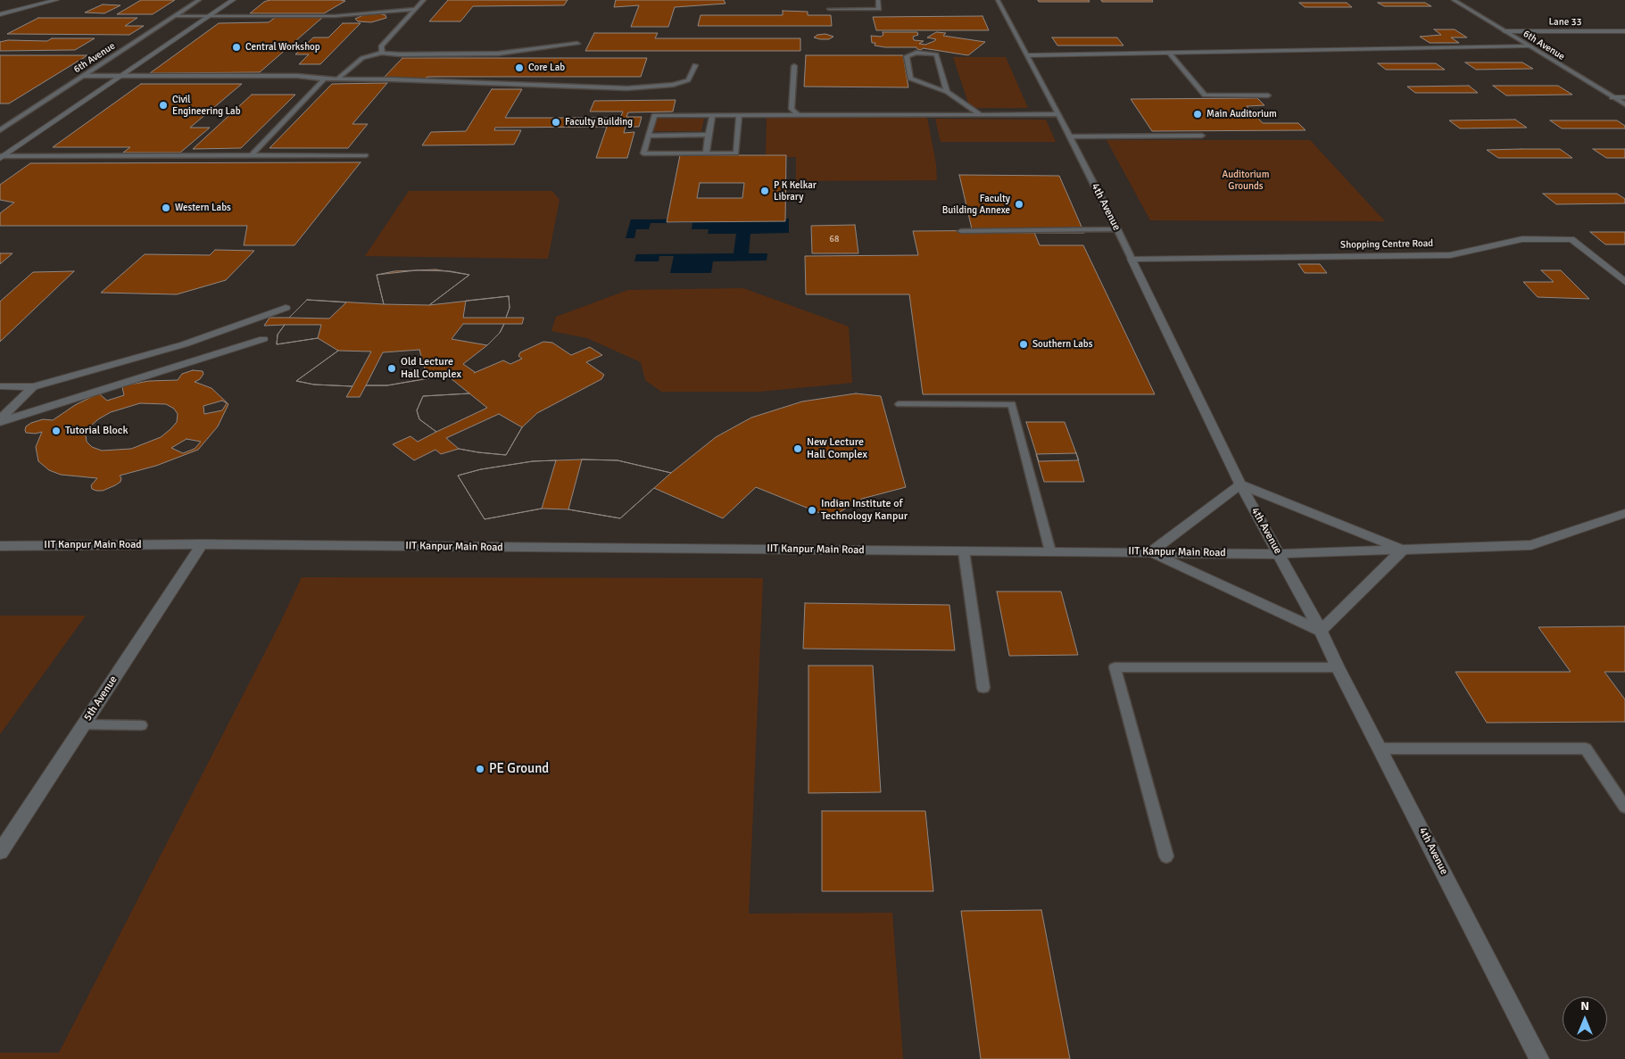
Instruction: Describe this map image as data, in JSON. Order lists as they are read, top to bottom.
{
  "streets": {
    "street": [
      "Lane 33",
      "4th Avenue",
      "Shopping Centre Road",
      "IIT Kanpur Main Road",
      "5th Avenue"
    ],
    "lane": ["6th Avenue"]
  },
  "crossings": [
    ["Lane 33", "6th Avenue"],
    ["4th Avenue", "Shopping Centre Road"],
    ["4th Avenue", "IIT Kanpur Main Road"],
    ["IIT Kanpur Main Road", "5th Avenue"]
  ],
  "parks": ["Auditorium Grounds"],
  "places": [
    "Central Workshop",
    "Core Lab",
    "Civil Engineering Lab",
    "Main Auditorium",
    "Faculty Building",
    "P K Kelkar Library",
    "Faculty Building Annexe",
    "Western Labs",
    "Southern Labs",
    "Old Lecture Hall Complex",
    "Tutorial Block",
    "New Lecture Hall Complex",
    "Indian Institute of Technology Kanpur",
    "PE Ground"
  ],
  "house_numbers": ["68"],
  "north": "top"
}
